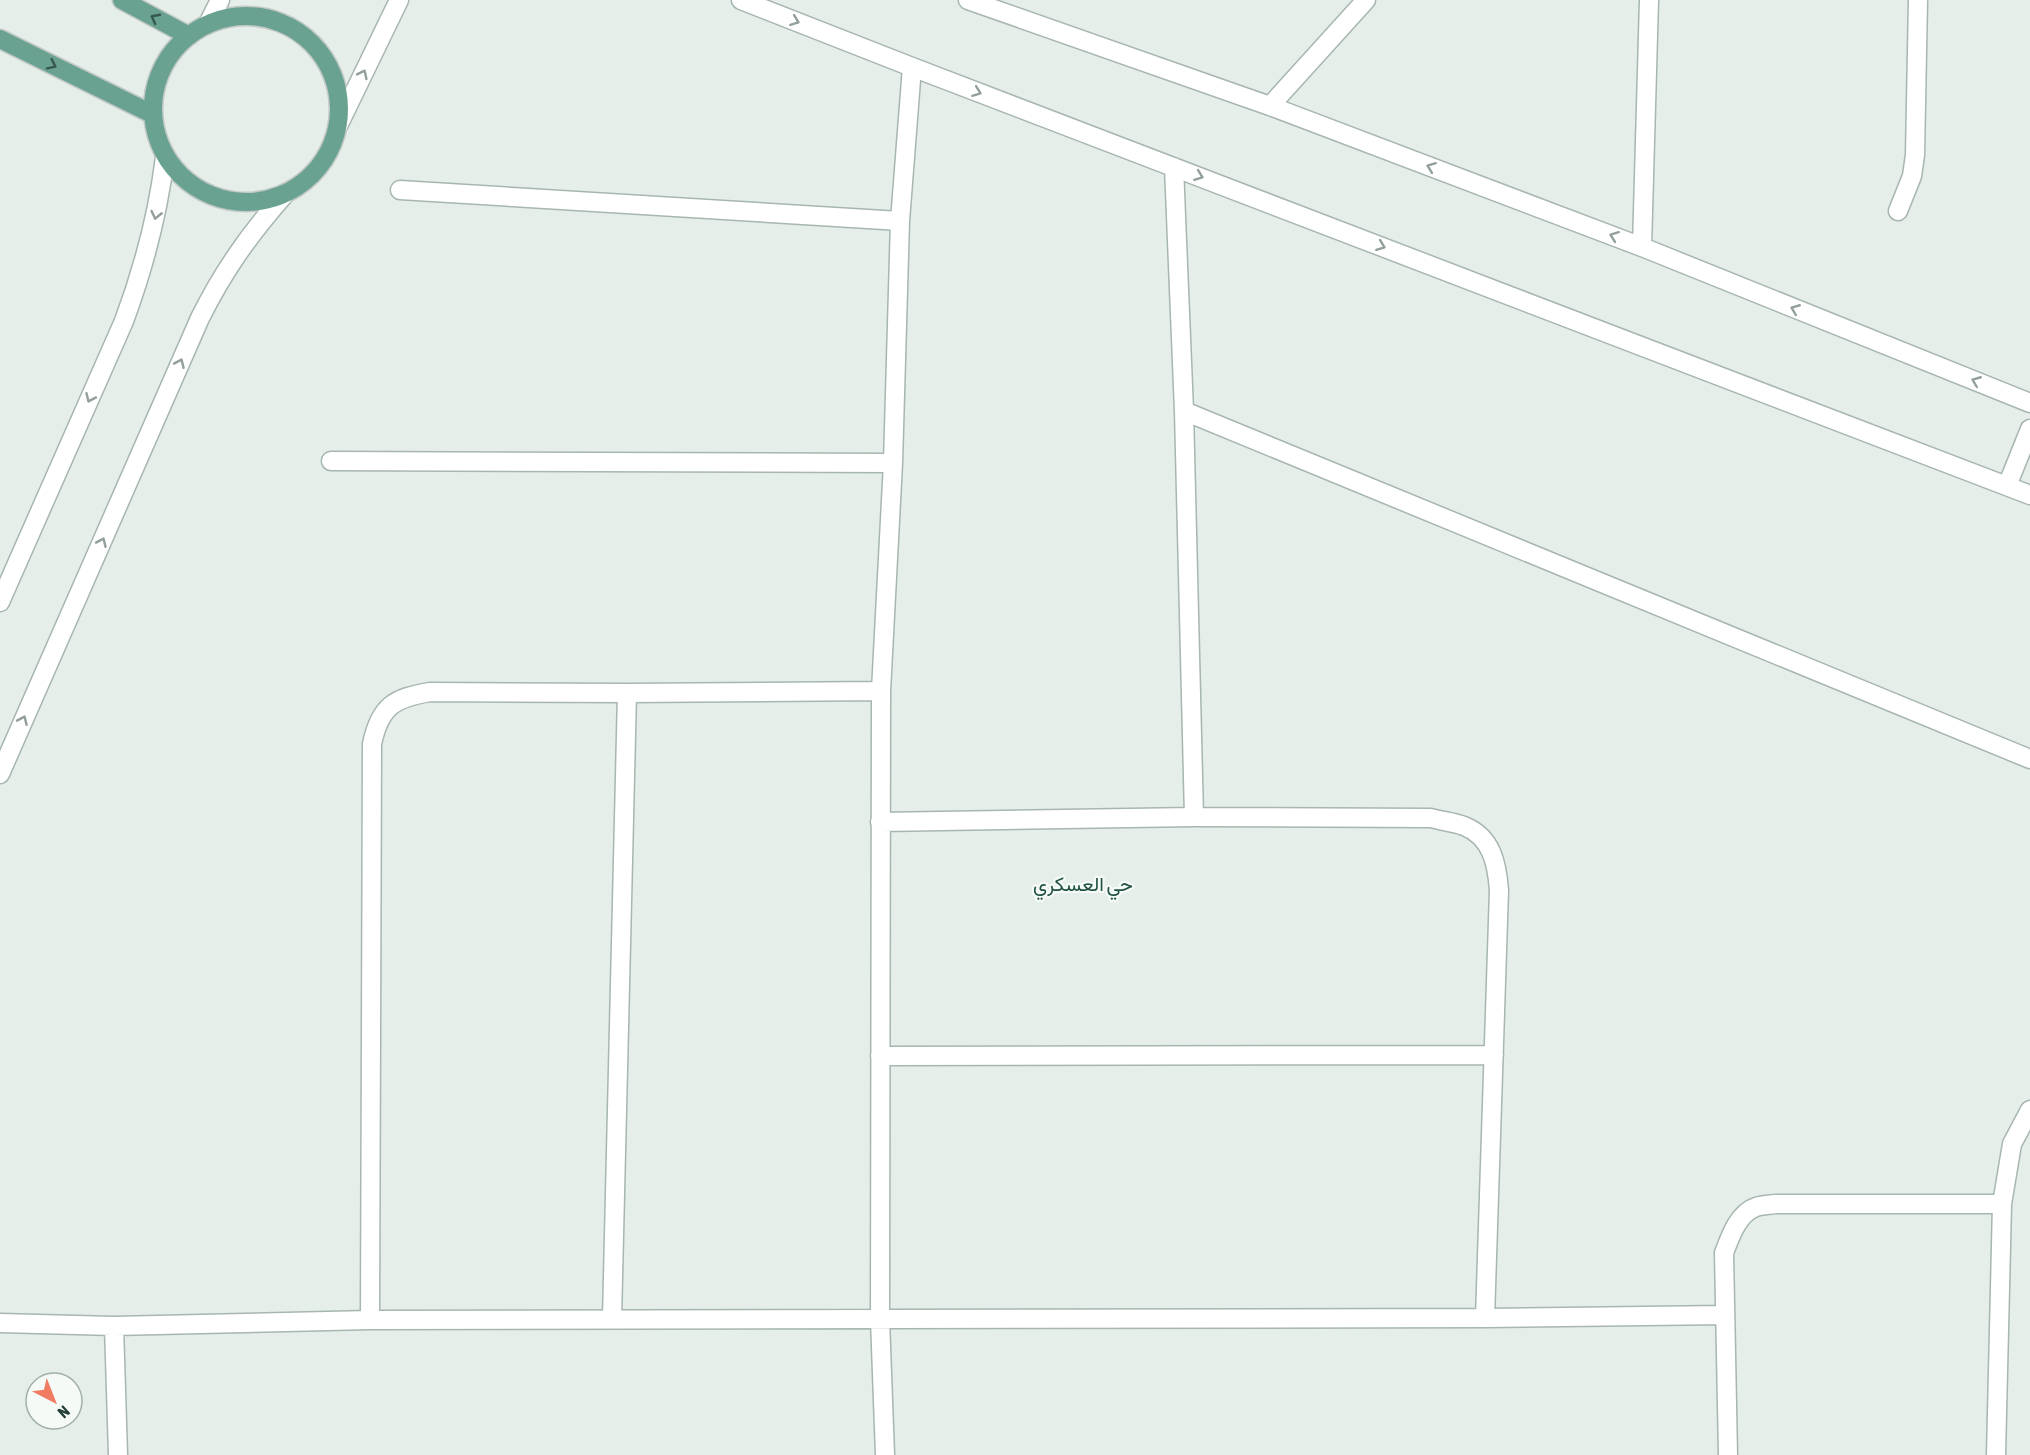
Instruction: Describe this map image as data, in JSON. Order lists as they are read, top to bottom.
{
  "districts": ["حي العسكري"],
  "north": "bottom right"
}
